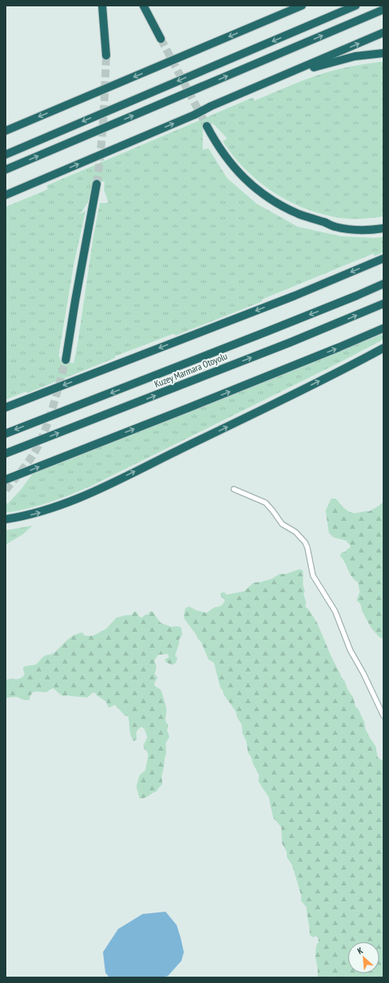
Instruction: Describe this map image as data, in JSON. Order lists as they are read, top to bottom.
{
  "streets": {
    "highway": ["Kuzey Marmara Otoyolu"]
  },
  "north": "top left"
}
